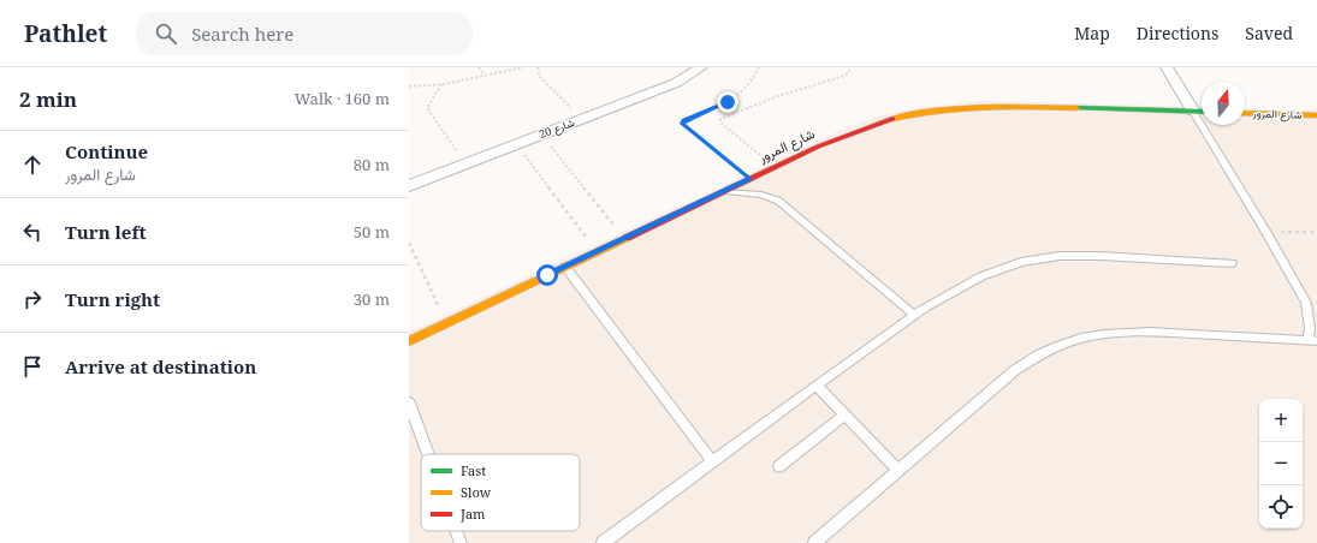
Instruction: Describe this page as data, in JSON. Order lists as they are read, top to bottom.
{
  "streets": {
    "street": ["شارع المرور", "شارع 20"]
  },
  "legend": ["Fast", "Slow", "Jam"],
  "north": "top",
  "page": {
    "header": "Pathlet",
    "search": "Search here",
    "nav": ["Map", "Directions", "Saved"],
    "heading": ["2 min", "Walk · 160 m"],
    "list": [
      ["Continue", "شارع المرور", "80 m"],
      ["Turn left", "50 m"],
      ["Turn right", "30 m"],
      "Arrive at destination"
    ],
    "map_buttons": ["+", "−"]
  }
}
